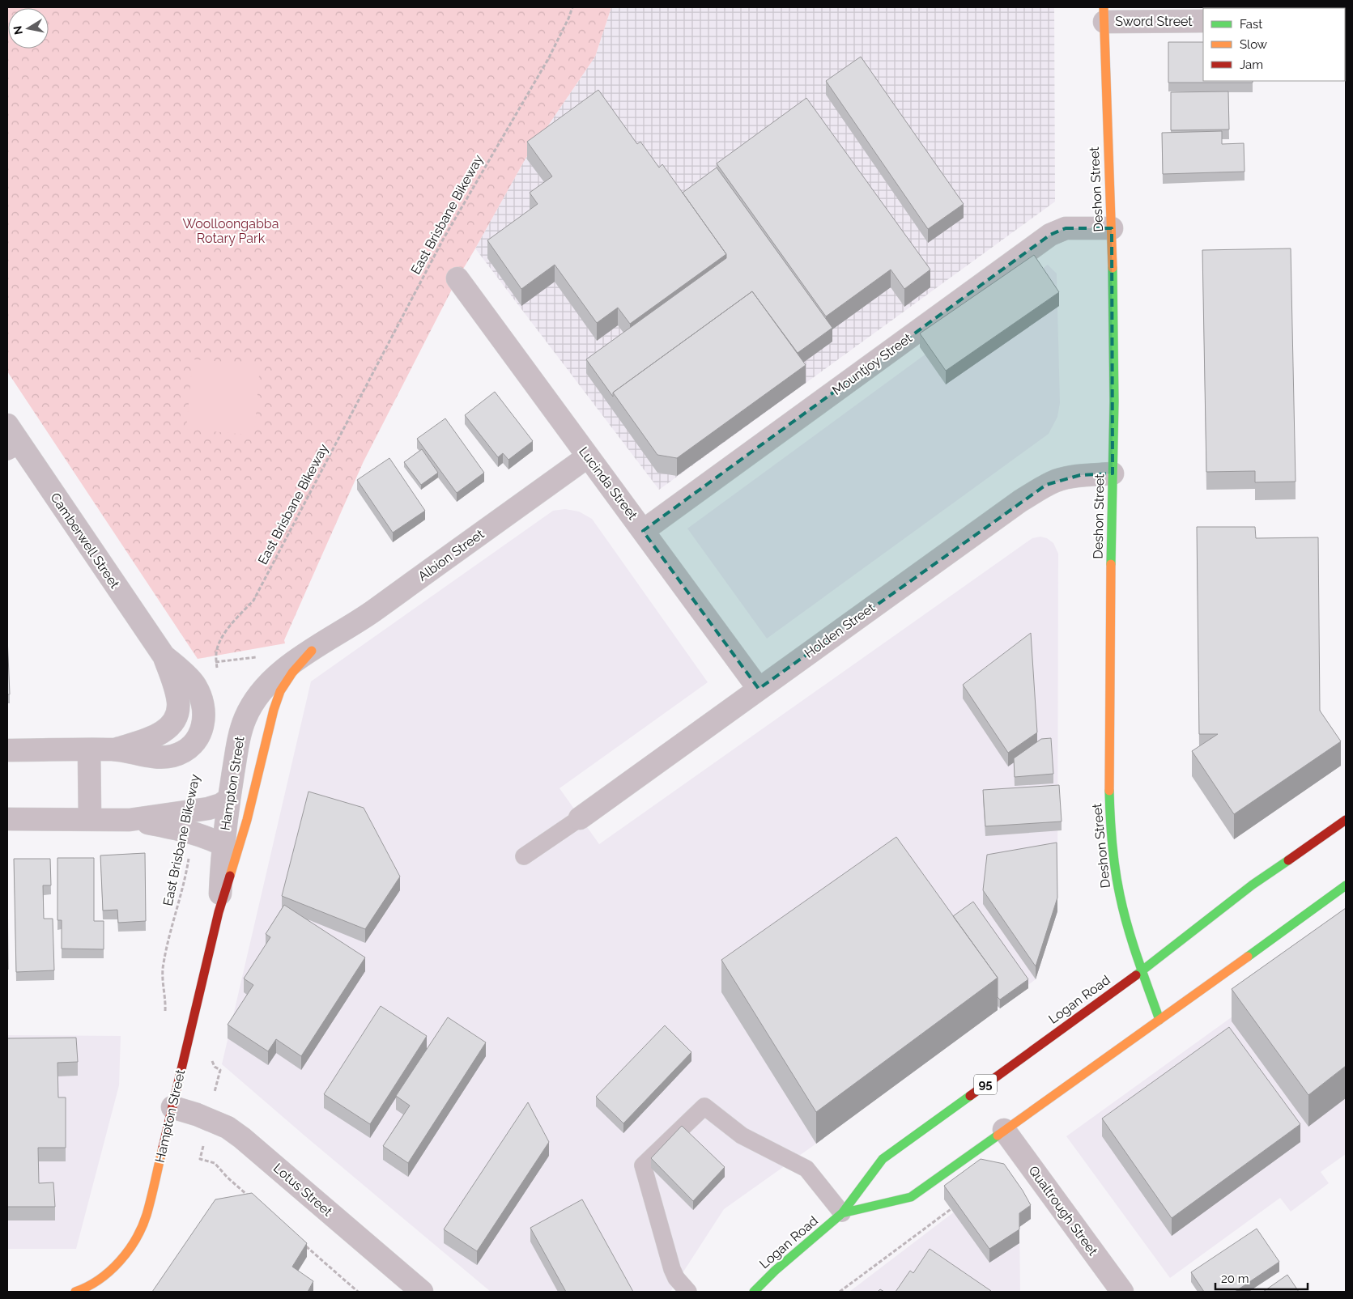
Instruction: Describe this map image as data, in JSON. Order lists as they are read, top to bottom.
{
  "streets": {
    "street": [
      "Sword Street",
      "Deshon Street",
      "Mountjoy Street",
      "Lucinda Street",
      "Camberwell Street",
      "Albion Street",
      "Holden Street",
      "Hampton Street",
      "Logan Road",
      "95",
      "Lotus Street",
      "Qualtrough Street"
    ],
    "path": ["East Brisbane Bikeway"]
  },
  "crossings": [
    ["Sword Street", "Deshon Street"],
    ["Deshon Street", "Mountjoy Street"],
    ["Deshon Street", "Holden Street"],
    ["Deshon Street", "Logan Road"],
    ["Mountjoy Street", "Lucinda Street"],
    ["Lucinda Street", "Albion Street"],
    ["Lucinda Street", "Holden Street"],
    ["Albion Street", "Hampton Street"],
    ["Hampton Street", "Lotus Street"],
    ["Logan Road", "Qualtrough Street"]
  ],
  "parks": ["Woolloongabba Rotary Park"],
  "legend": ["Fast", "Slow", "Jam"],
  "scale_bar": "20 m",
  "north": "left"
}
